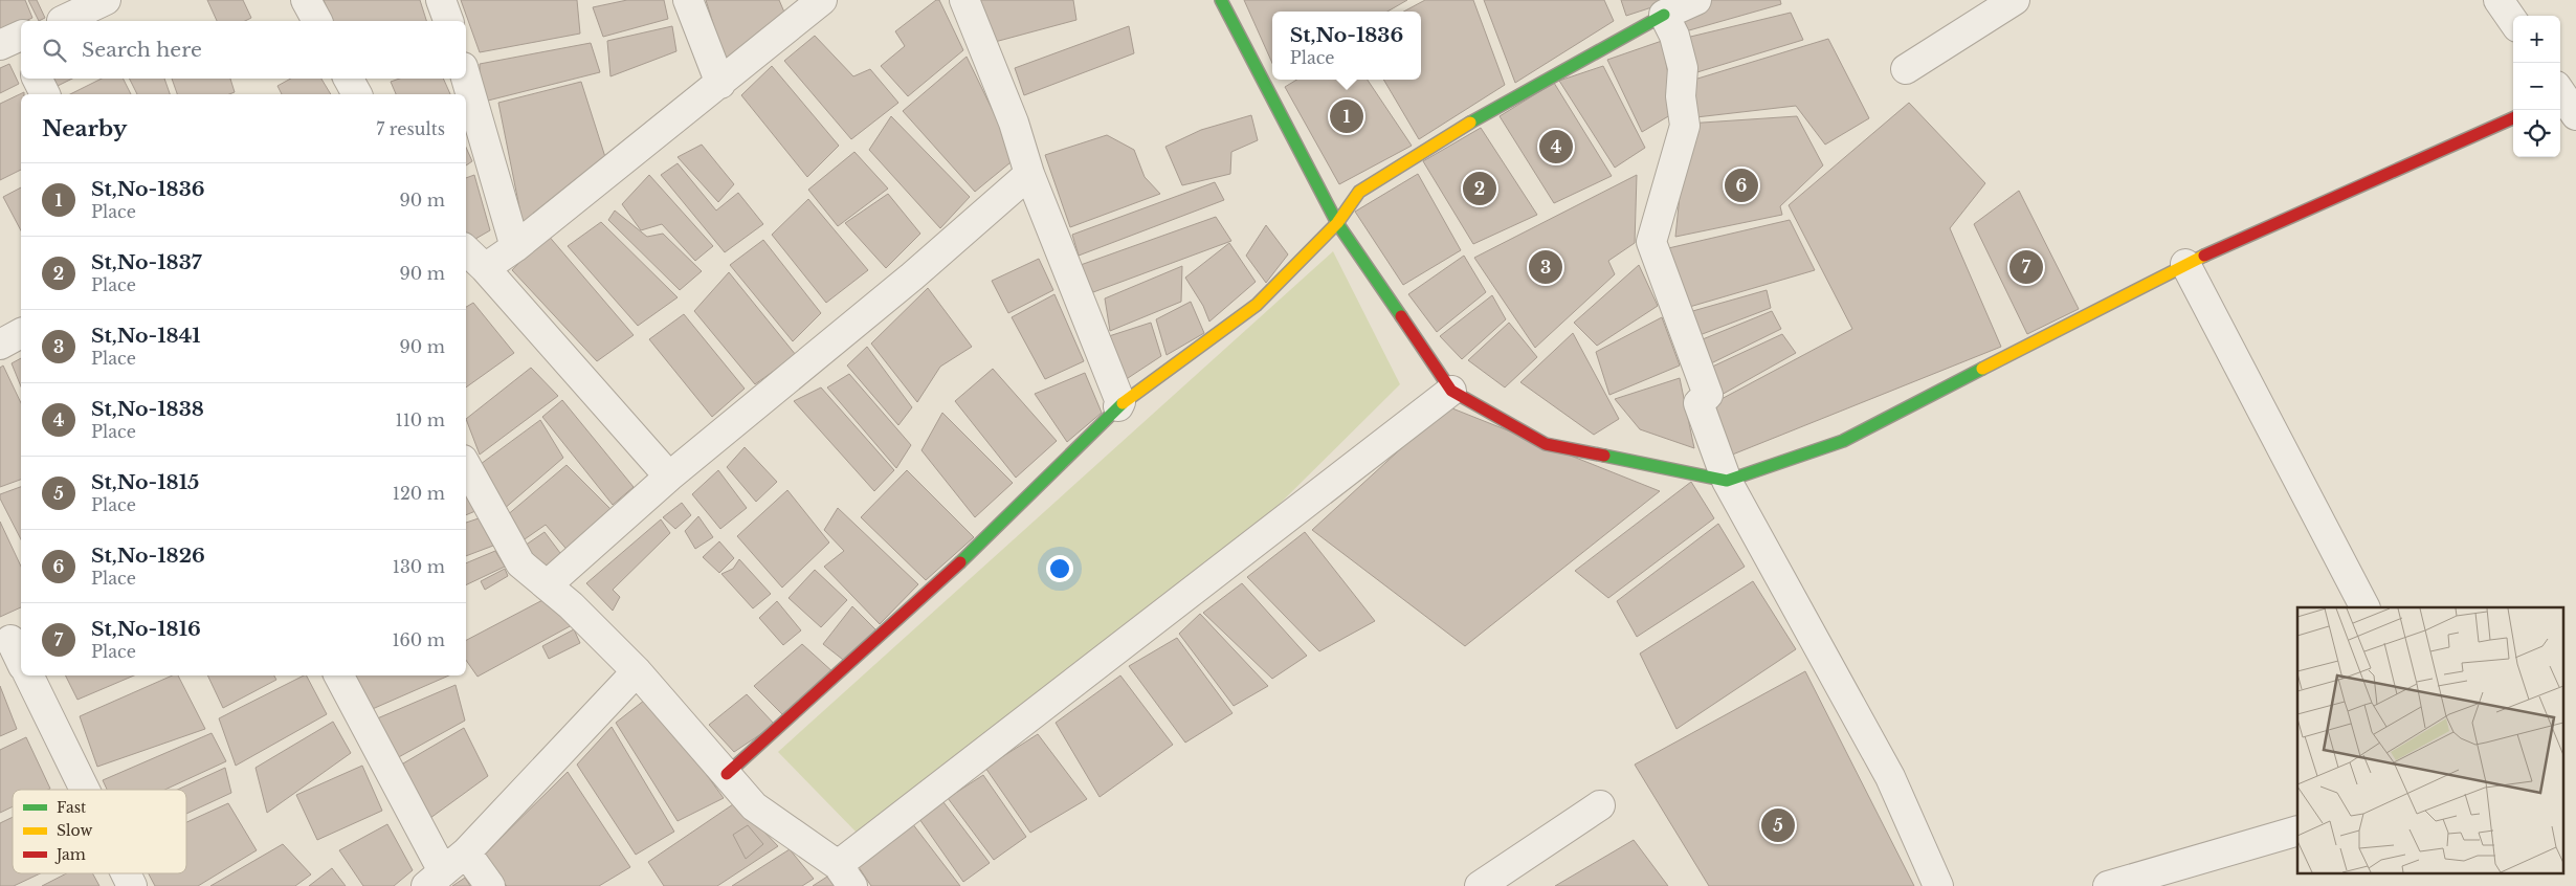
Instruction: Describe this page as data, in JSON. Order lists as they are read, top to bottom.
{
  "legend": ["Fast", "Slow", "Jam"],
  "page": {
    "popup": ["St,No-1836", "Place"],
    "map_buttons": ["+", "−"],
    "search": "Search here",
    "heading": ["Nearby", "7 results"],
    "pins": [
      "1",
      "4",
      "6",
      "2",
      "3",
      "7",
      "5"
    ],
    "list": [
      {
        "mark": "1",
        "name": "St,No-1836",
        "note": "Place",
        "value": "90 m"
      },
      {
        "mark": "2",
        "name": "St,No-1837",
        "note": "Place",
        "value": "90 m"
      },
      {
        "mark": "3",
        "name": "St,No-1841",
        "note": "Place",
        "value": "90 m"
      },
      {
        "mark": "4",
        "name": "St,No-1838",
        "note": "Place",
        "value": "110 m"
      },
      {
        "mark": "5",
        "name": "St,No-1815",
        "note": "Place",
        "value": "120 m"
      },
      {
        "mark": "6",
        "name": "St,No-1826",
        "note": "Place",
        "value": "130 m"
      },
      {
        "mark": "7",
        "name": "St,No-1816",
        "note": "Place",
        "value": "160 m"
      }
    ]
  }
}
